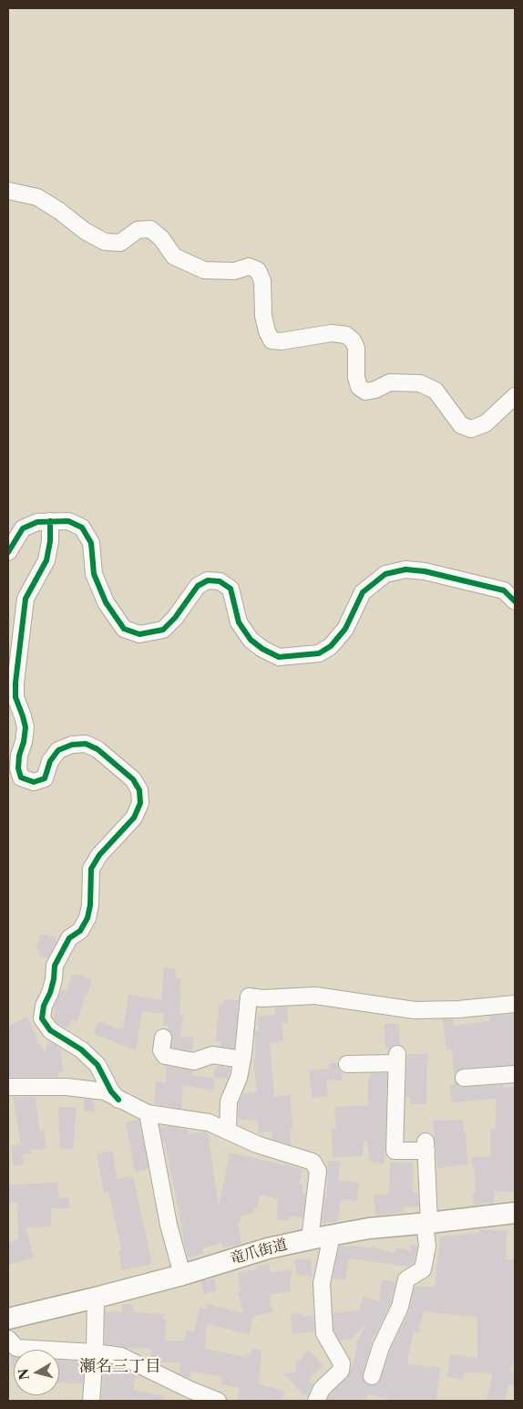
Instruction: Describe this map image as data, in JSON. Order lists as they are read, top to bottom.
{
  "streets": {
    "main road": ["竜爪街道"]
  },
  "districts": ["瀬名三丁目"],
  "north": "left"
}
